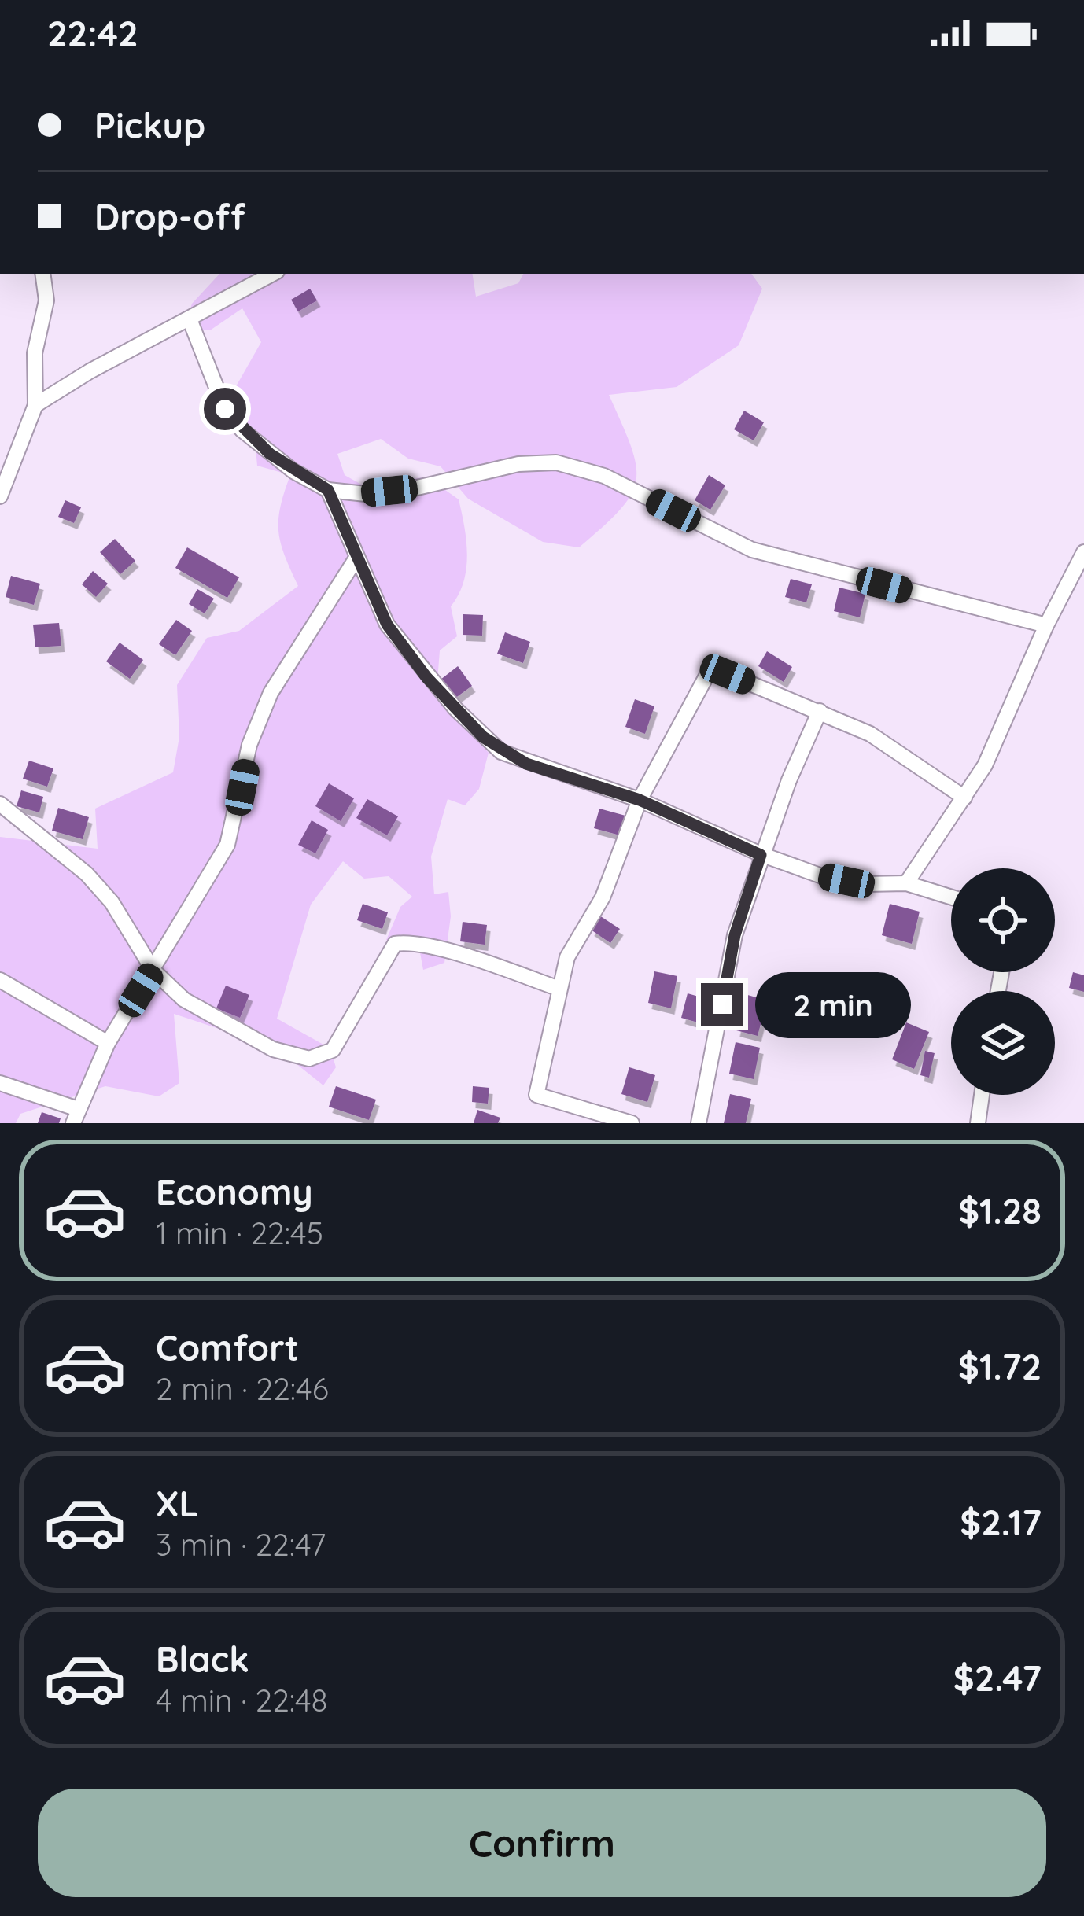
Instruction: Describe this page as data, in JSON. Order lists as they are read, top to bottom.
{
  "page": {
    "status": "22:42",
    "banner": ["Pickup", "Drop-off"],
    "bubble": "2 min",
    "list": [
      {
        "name": "Economy",
        "note": "1 min · 22:45",
        "value": "$1.28"
      },
      {
        "name": "Comfort",
        "note": "2 min · 22:46",
        "value": "$1.72"
      },
      {
        "name": "XL",
        "note": "3 min · 22:47",
        "value": "$2.17"
      },
      {
        "name": "Black",
        "note": "4 min · 22:48",
        "value": "$2.47"
      }
    ],
    "buttons": "Confirm"
  }
}
